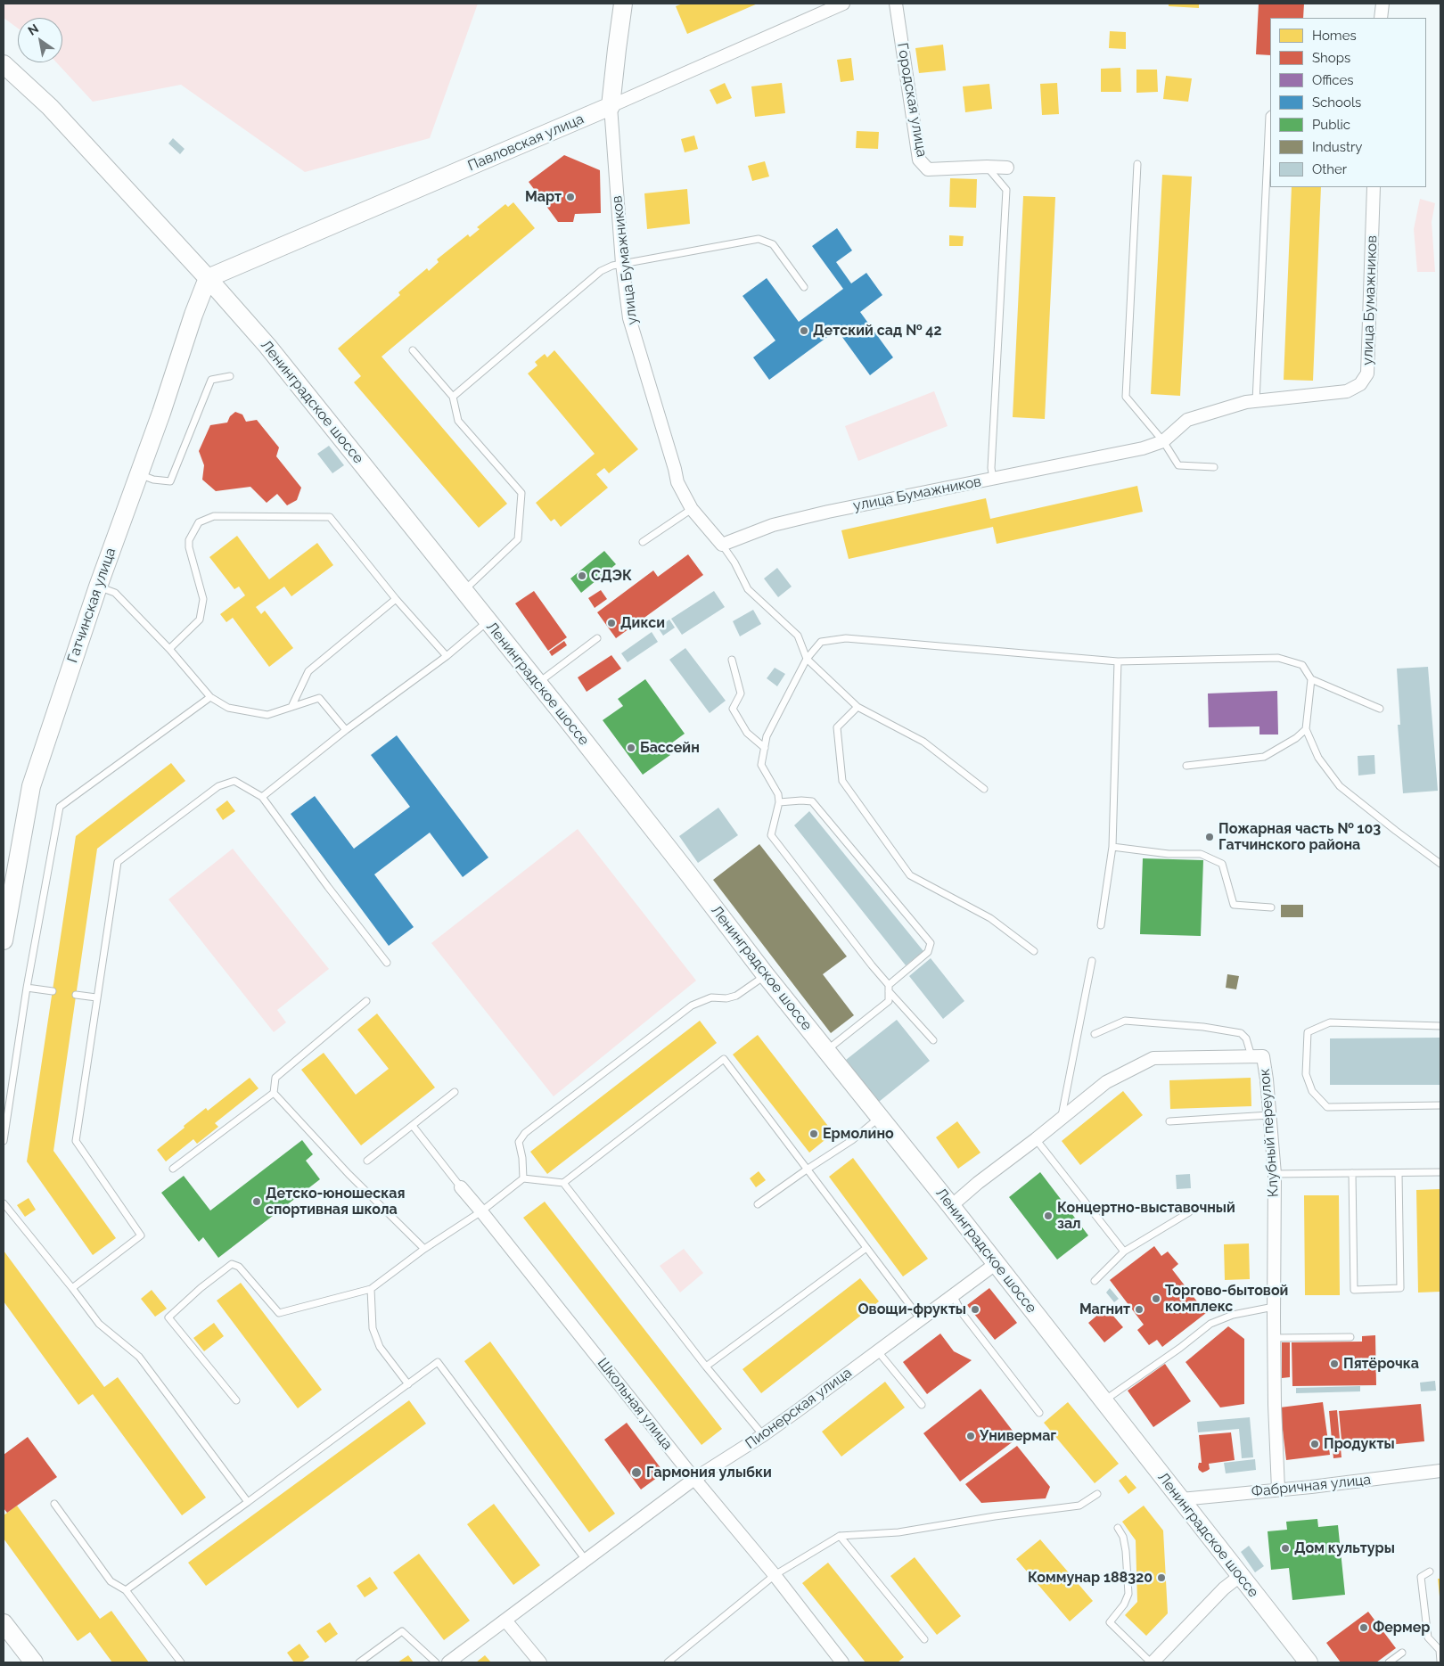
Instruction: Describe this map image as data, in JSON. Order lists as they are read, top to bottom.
{
  "streets": {
    "main road": ["Павловская улица", "Ленинградское шоссе", "Гатчинская улица"],
    "street": [
      "Городская улица",
      "улица Бумажников",
      "Клубный переулок",
      "Школьная улица",
      "Пионерская улица",
      "Фабричная улица"
    ]
  },
  "crossings": [
    ["Павловская улица", "улица Бумажников"],
    ["Павловская улица", "Ленинградское шоссе"],
    ["Павловская улица", "Гатчинская улица"],
    ["Ленинградское шоссе", "Гатчинская улица"],
    ["Ленинградское шоссе", "Клубный переулок"],
    ["Ленинградское шоссе", "Пионерская улица"],
    ["Ленинградское шоссе", "Фабричная улица"],
    ["Клубный переулок", "Фабричная улица"],
    ["Школьная улица", "Пионерская улица"]
  ],
  "places": [
    "Март",
    "Детский сад № 42",
    "СДЭК",
    "Дикси",
    "Бассейн",
    "Пожарная часть № 103 Гатчинского района",
    "Ермолино",
    "Детско-юношеская спортивная школа",
    "Концертно-выставочный зал",
    "Торгово-бытовой комплекс",
    "Овощи-фрукты",
    "Магнит",
    "Пятёрочка",
    "Универмаг",
    "Продукты",
    "Гармония улыбки",
    "Дом культуры",
    "Коммунар 188320",
    "Фермер"
  ],
  "legend": [
    "Homes",
    "Shops",
    "Offices",
    "Schools",
    "Public",
    "Industry",
    "Other"
  ],
  "north": "top left"
}
